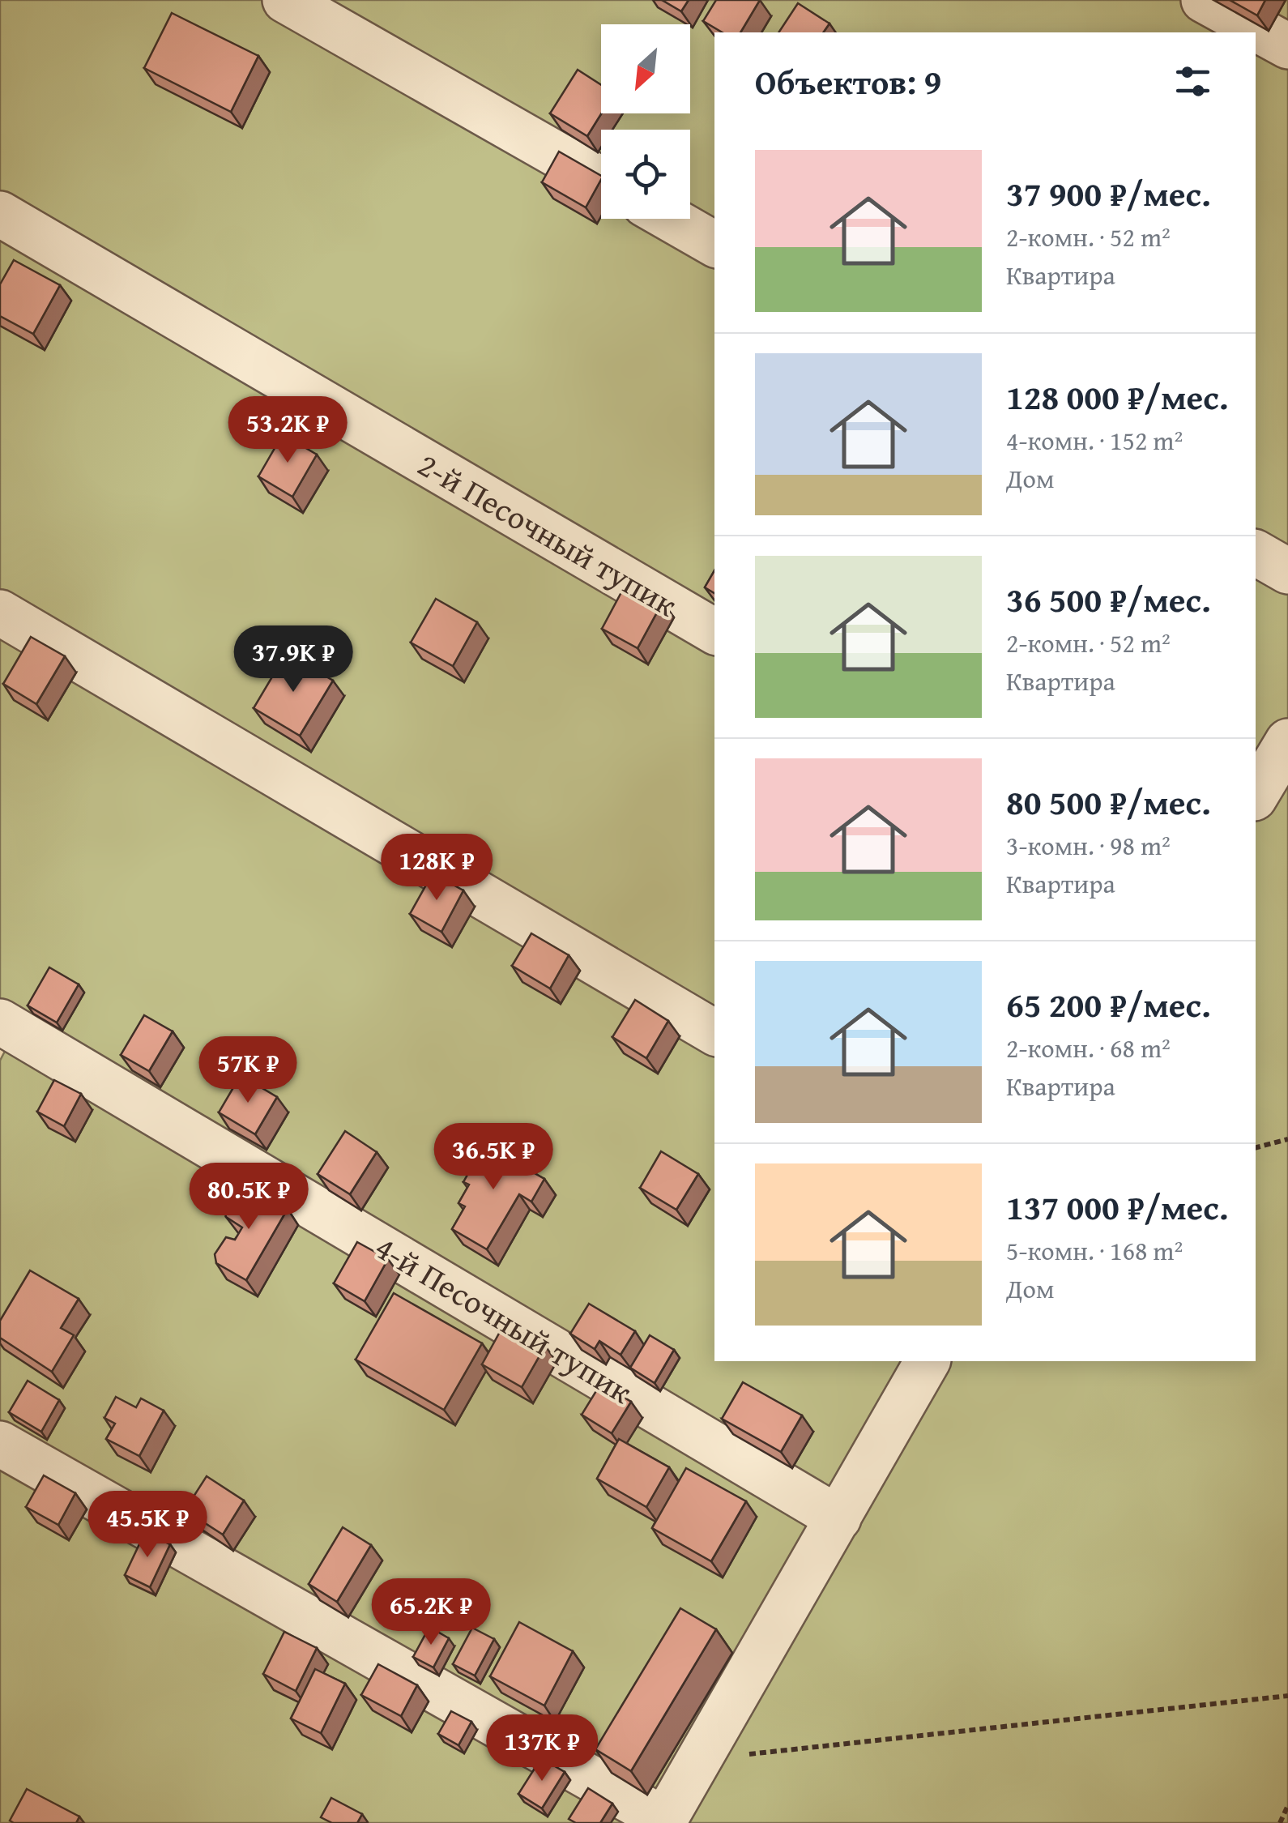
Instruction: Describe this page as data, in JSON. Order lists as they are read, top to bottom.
{
  "streets": {
    "lane": ["2-й Песочный тупик", "4-й Песочный тупик"]
  },
  "north": "bottom left",
  "page": {
    "heading": "Объектов: 9",
    "list": [
      {
        "name": "37 900 ₽/мес.",
        "note": "2-комн. · 52 m² · Квартира"
      },
      {
        "name": "128 000 ₽/мес.",
        "note": "4-комн. · 152 m² · Дом"
      },
      {
        "name": "36 500 ₽/мес.",
        "note": "2-комн. · 52 m² · Квартира"
      },
      {
        "name": "80 500 ₽/мес.",
        "note": "3-комн. · 98 m² · Квартира"
      },
      {
        "name": "65 200 ₽/мес.",
        "note": "2-комн. · 68 m² · Квартира"
      },
      {
        "name": "137 000 ₽/мес.",
        "note": "5-комн. · 168 m² · Дом"
      }
    ],
    "price": [
      "53.2K ₽",
      "37.9K ₽",
      "128K ₽",
      "57K ₽",
      "36.5K ₽",
      "80.5K ₽",
      "45.5K ₽",
      "65.2K ₽",
      "137K ₽"
    ]
  }
}
